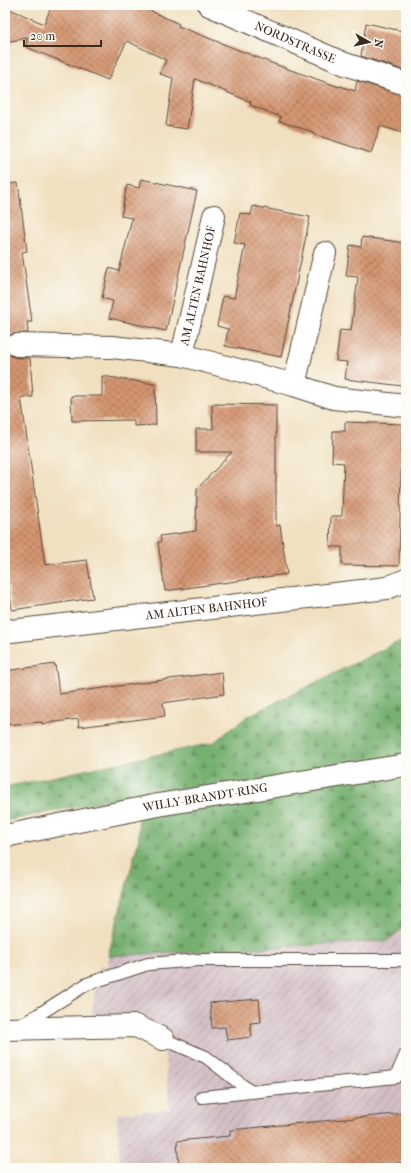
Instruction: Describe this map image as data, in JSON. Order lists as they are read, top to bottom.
{
  "streets": {
    "street": ["NORDSTRASSE", "AM ALTEN BAHNHOF", "WILLY-BRANDT-RING"]
  },
  "scale_bar": "20 m",
  "north": "right"
}
